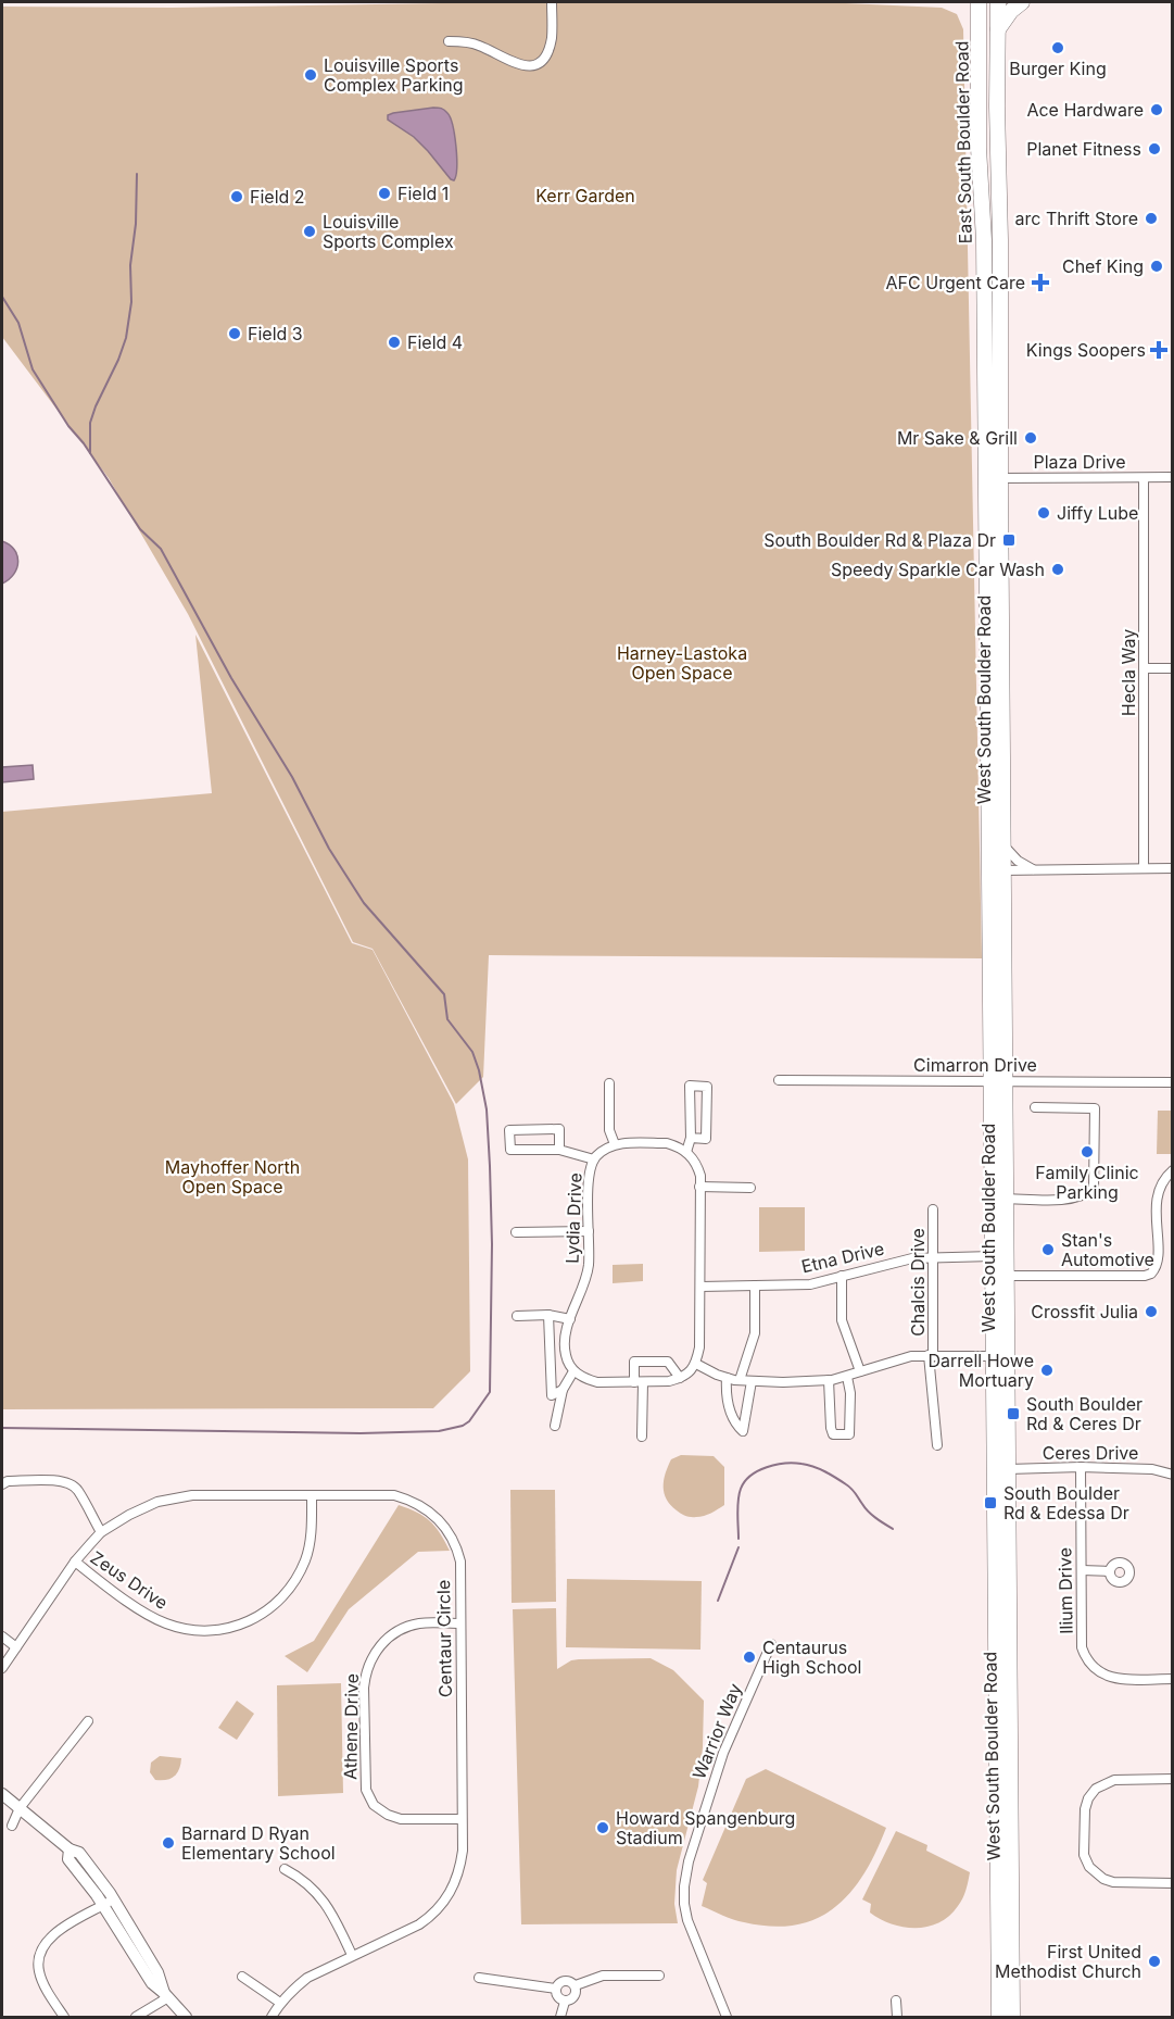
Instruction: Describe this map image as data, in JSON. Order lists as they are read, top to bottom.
{
  "streets": {
    "main road": ["East South Boulder Road", "West South Boulder Road"],
    "street": [
      "Plaza Drive",
      "Hecla Way",
      "Cimarron Drive",
      "Lydia Drive",
      "Etna Drive",
      "Chalcis Drive",
      "Ceres Drive",
      "Zeus Drive",
      "Ilium Drive",
      "Centaur Circle",
      "Athene Drive",
      "Warrior Way"
    ]
  },
  "crossings": [
    ["East South Boulder Road", "Plaza Drive"],
    ["East South Boulder Road", "West South Boulder Road"],
    ["Plaza Drive", "Hecla Way"],
    ["Plaza Drive", "West South Boulder Road"],
    ["West South Boulder Road", "Cimarron Drive"],
    ["West South Boulder Road", "Etna Drive"],
    ["West South Boulder Road", "Ceres Drive"],
    ["Etna Drive", "Chalcis Drive"],
    ["Ceres Drive", "Ilium Drive"],
    ["Zeus Drive", "Centaur Circle"],
    ["Centaur Circle", "Athene Drive"]
  ],
  "parks": ["Kerr Garden", "Harney-Lastoka Open Space", "Mayhoffer North Open Space"],
  "places": {
    "other": [
      "Burger King",
      "Louisville Sports Complex Parking",
      "Ace Hardware",
      "Planet Fitness",
      "Field 1",
      "Field 2",
      "arc Thrift Store",
      "Louisville Sports Complex",
      "Chef King",
      "Field 3",
      "Field 4",
      "Mr Sake & Grill",
      "Jiffy Lube",
      "Speedy Sparkle Car Wash",
      "Family Clinic Parking",
      "Stan's Automotive",
      "Crossfit Julia",
      "Darrell Howe Mortuary",
      "Centaurus High School",
      "Howard Spangenburg Stadium",
      "Barnard D Ryan Elementary School",
      "First United Methodist Church"
    ],
    "health": ["AFC Urgent Care", "Kings Soopers"],
    "transit": ["South Boulder Rd & Plaza Dr", "South Boulder Rd & Ceres Dr", "South Boulder Rd & Edessa Dr"]
  }
}
